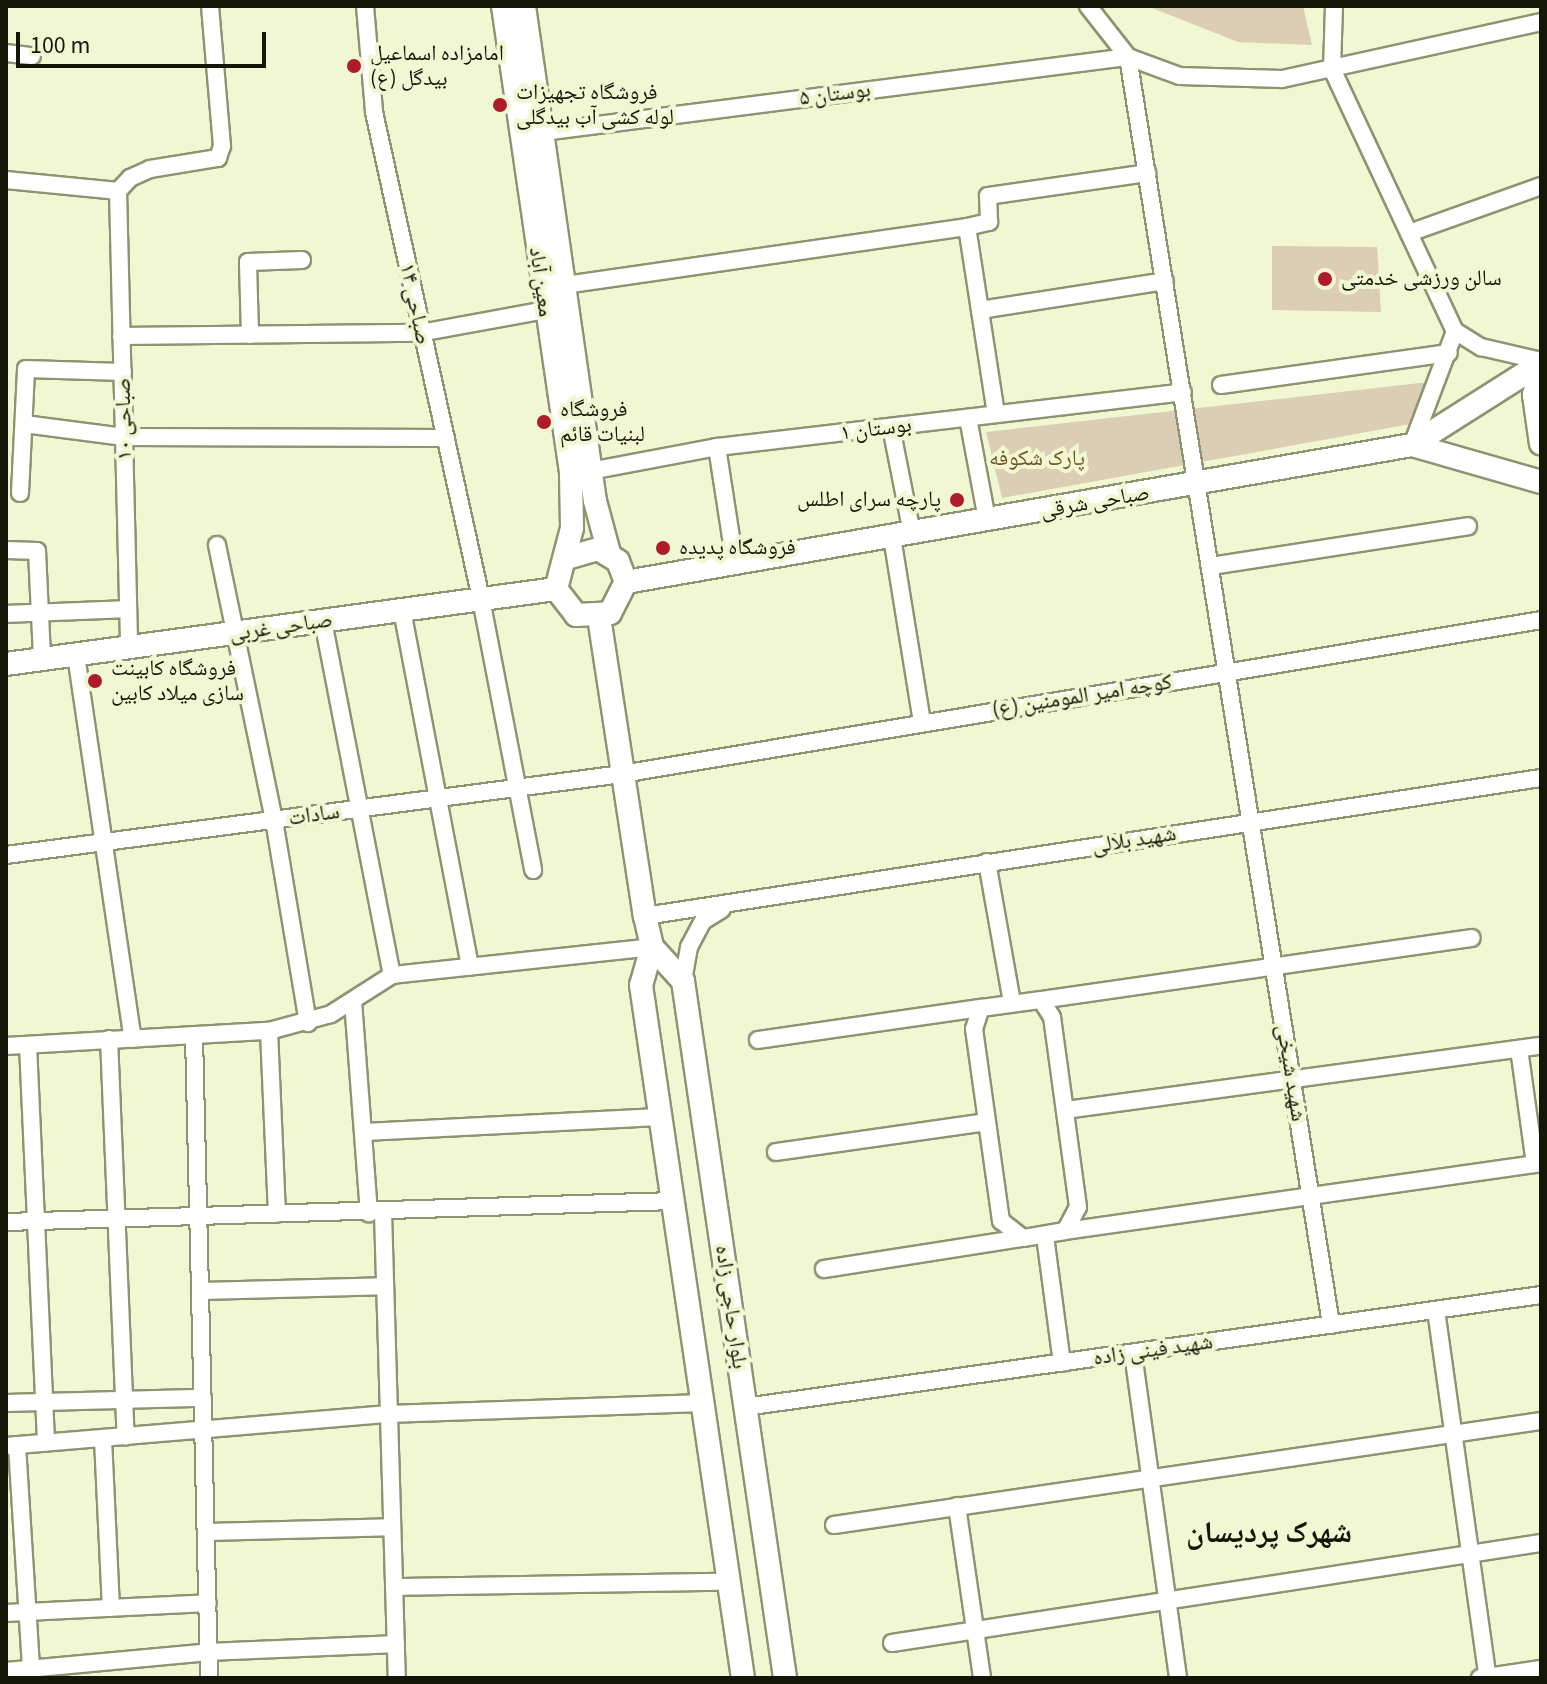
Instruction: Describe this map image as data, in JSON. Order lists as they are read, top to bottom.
{
  "streets": {
    "street": [
      "بوستان ۵",
      "معین آباد",
      "صباحی ۱۴",
      "صباحی ۱۰",
      "بوستان ۱",
      "صباحی شرقی",
      "صباحی غربی",
      "کوچه امیر المومنین (ع)",
      "سادات",
      "شهید بلالی",
      "شهید شیخی",
      "بلوار حاجی زاده",
      "شهید فینی زاده"
    ]
  },
  "crossings": [
    ["بوستان ۵", "معین آباد"],
    ["بوستان ۵", "شهید شیخی"],
    ["معین آباد", "بوستان ۱"],
    ["معین آباد", "صباحی شرقی"],
    ["معین آباد", "صباحی غربی"],
    ["معین آباد", "بلوار حاجی زاده"],
    ["صباحی ۱۴", "صباحی غربی"],
    ["صباحی ۱۴", "سادات"],
    ["صباحی ۱۰", "صباحی غربی"],
    ["بوستان ۱", "شهید شیخی"],
    ["صباحی شرقی", "صباحی غربی"],
    ["صباحی شرقی", "شهید شیخی"],
    ["صباحی شرقی", "بلوار حاجی زاده"],
    ["صباحی غربی", "بلوار حاجی زاده"],
    ["کوچه امیر المومنین (ع)", "سادات"],
    ["کوچه امیر المومنین (ع)", "شهید شیخی"],
    ["کوچه امیر المومنین (ع)", "بلوار حاجی زاده"],
    ["سادات", "بلوار حاجی زاده"],
    ["شهید بلالی", "شهید شیخی"],
    ["شهید بلالی", "بلوار حاجی زاده"],
    ["شهید شیخی", "شهید فینی زاده"],
    ["بلوار حاجی زاده", "شهید فینی زاده"]
  ],
  "districts": ["شهرک پردیسان"],
  "parks": ["پارک شکوفه"],
  "places": [
    "امامزاده اسماعیل (ع) بیدگل",
    "فروشگاه تجهیزات لوله کشی آب بیدگلی",
    "سالن ورزشی خدمتی",
    "فروشگاه لبنیات قائم",
    "پارچه سرای اطلس",
    "فروشگاه پدیده",
    "فروشگاه کابینت سازی میلاد کابین"
  ],
  "scale_bar": "100 m"
}
